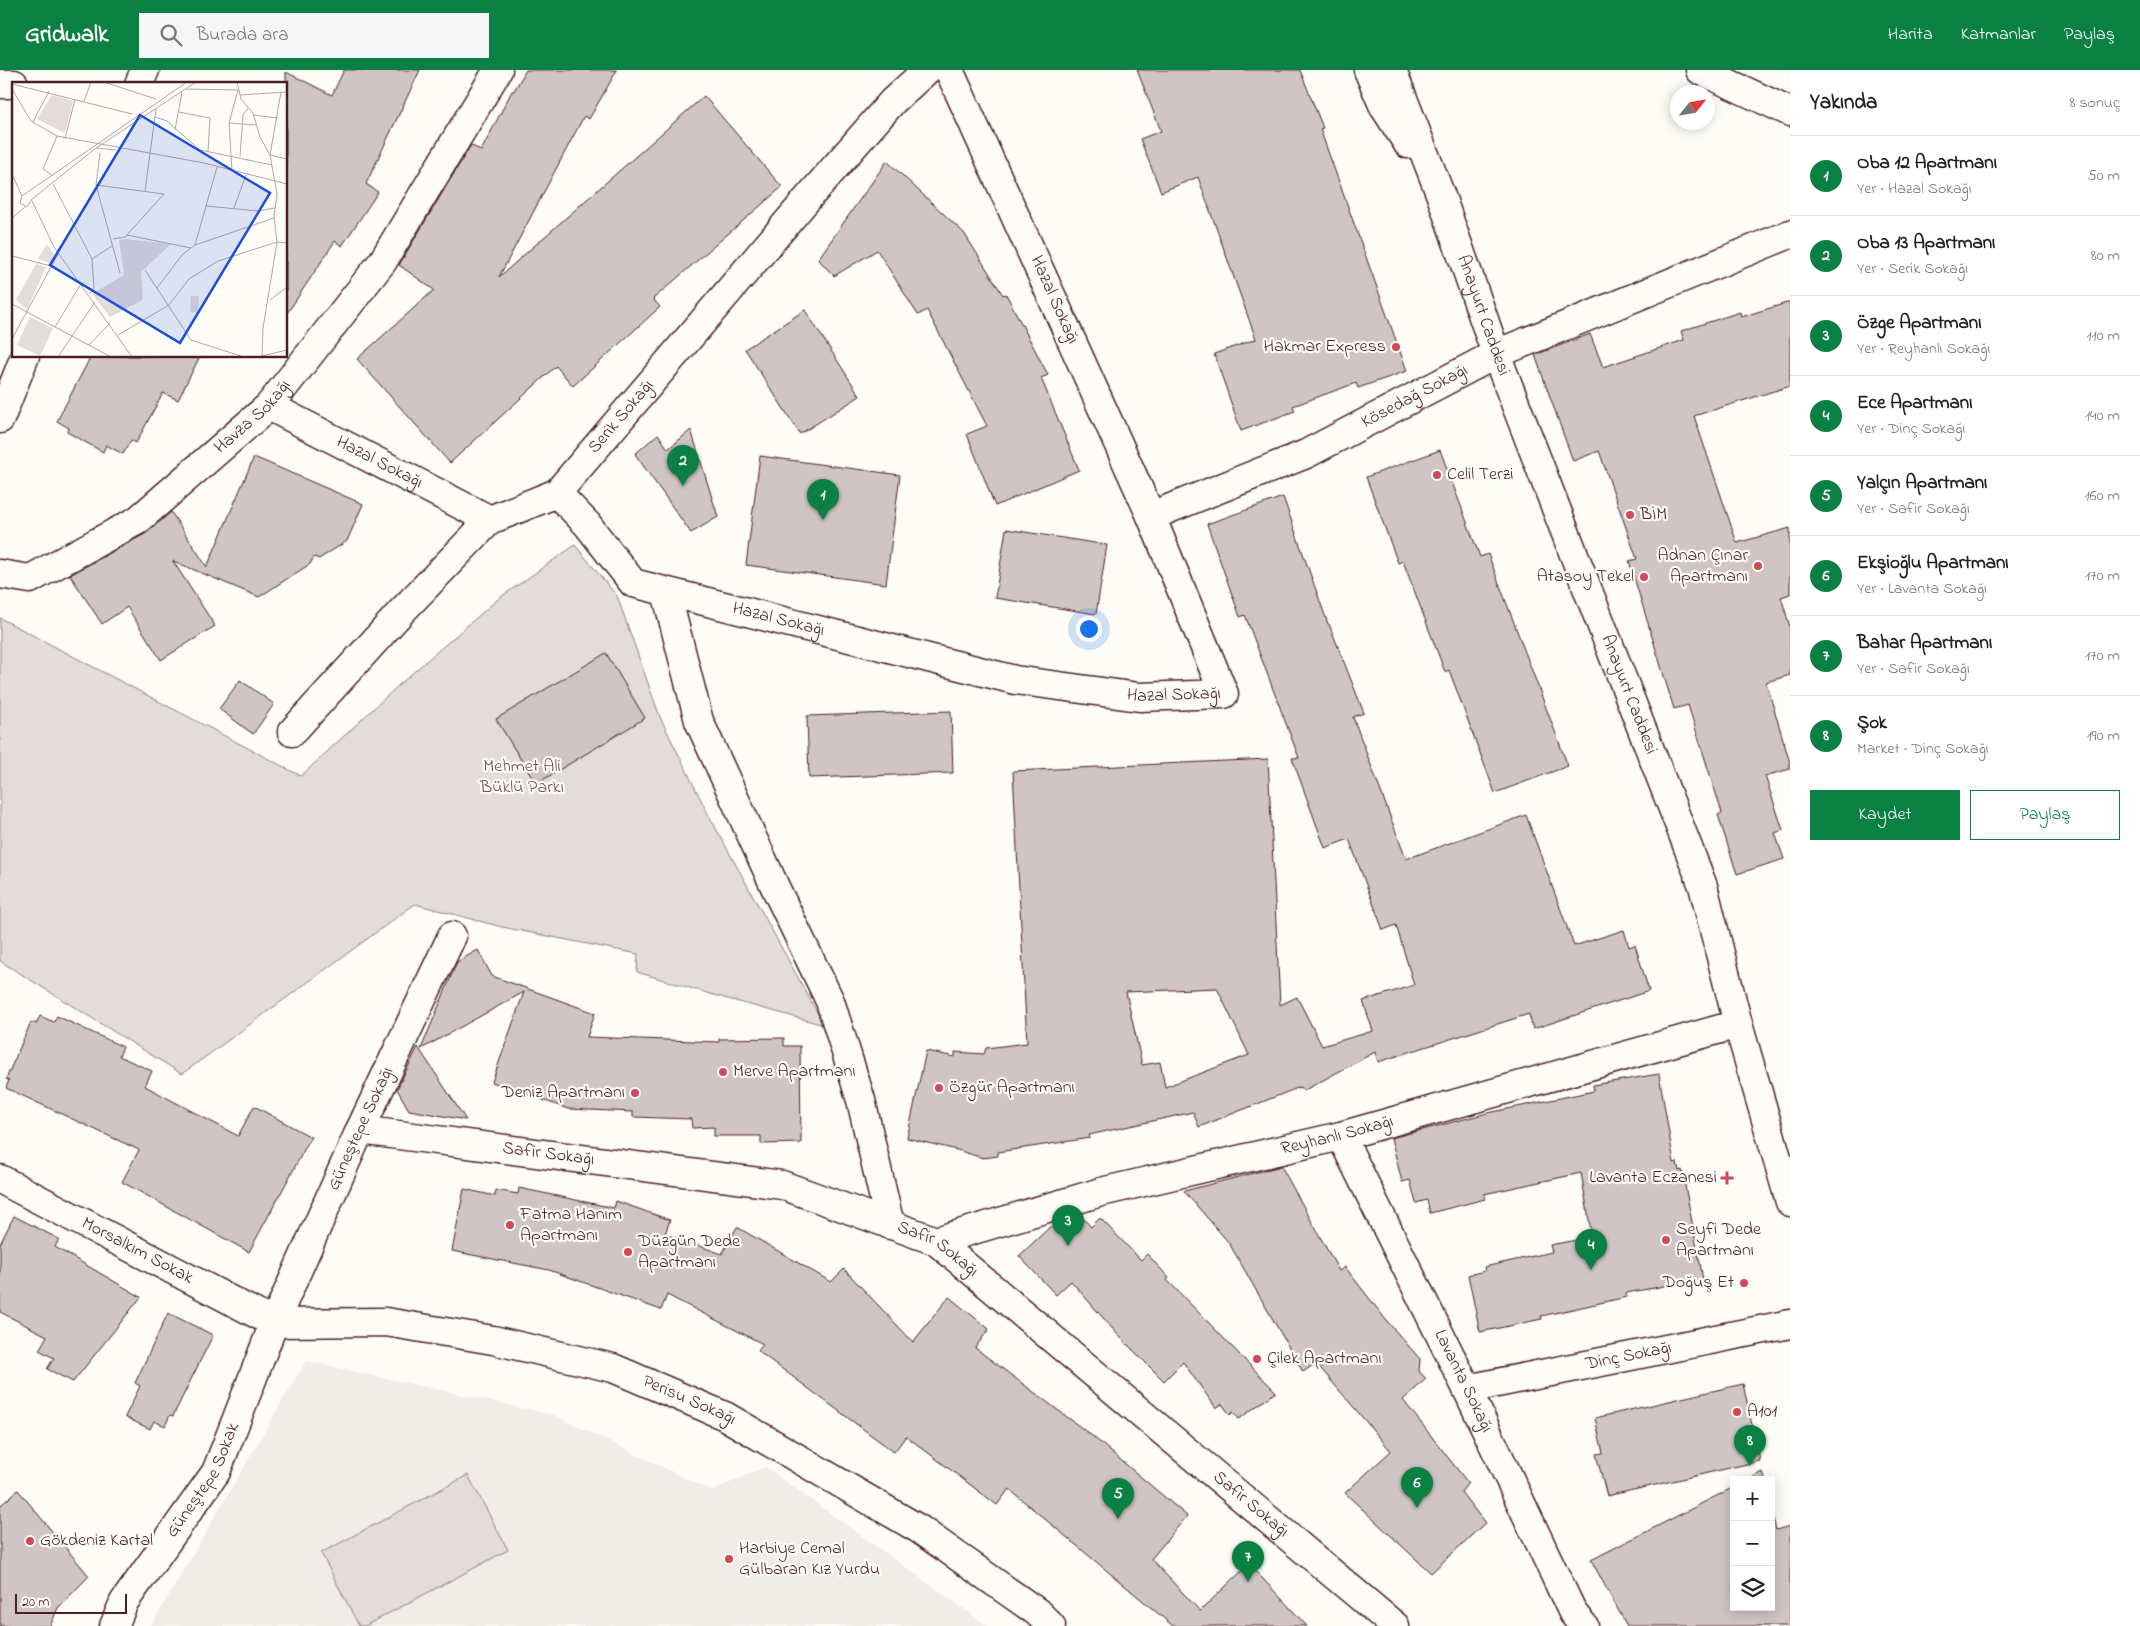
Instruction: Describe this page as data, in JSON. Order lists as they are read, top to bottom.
{
  "streets": {
    "street": [
      "Hazal Sokağı",
      "Anayurt Caddesi",
      "Kösedağ Sokağı",
      "Havza Sokağı",
      "Serik Sokağı",
      "Güneştepe Sokağı",
      "Reyhanlı Sokağı",
      "Safir Sokağı",
      "Morsalkım Sokak",
      "Dinç Sokağı",
      "Lavanta Sokağı",
      "Perisu Sokağı",
      "Güneştepe Sokak"
    ]
  },
  "crossings": [
    ["Hazal Sokağı", "Kösedağ Sokağı"],
    ["Hazal Sokağı", "Havza Sokağı"],
    ["Hazal Sokağı", "Serik Sokağı"],
    ["Anayurt Caddesi", "Kösedağ Sokağı"],
    ["Anayurt Caddesi", "Reyhanlı Sokağı"],
    ["Güneştepe Sokağı", "Safir Sokağı"],
    ["Güneştepe Sokağı", "Morsalkım Sokak"],
    ["Güneştepe Sokağı", "Perisu Sokağı"],
    ["Güneştepe Sokağı", "Güneştepe Sokak"],
    ["Reyhanlı Sokağı", "Safir Sokağı"],
    ["Reyhanlı Sokağı", "Lavanta Sokağı"],
    ["Morsalkım Sokak", "Perisu Sokağı"],
    ["Morsalkım Sokak", "Güneştepe Sokak"],
    ["Dinç Sokağı", "Lavanta Sokağı"],
    ["Perisu Sokağı", "Güneştepe Sokak"]
  ],
  "parks": ["Mehmet Ali Büklü Parkı"],
  "places": {
    "other": [
      "Hakmar Express",
      "Celil Terzi",
      "BİM",
      "Adnan Çınar Apartmanı",
      "Atasoy Tekel",
      "Merve Apartmanı",
      "Özgür Apartmanı",
      "Deniz Apartmanı",
      "Fatma Hanım Apartmanı",
      "Seyfi Dede Apartmanı",
      "Düzgün Dede Apartmanı",
      "Doğuş Et",
      "Çilek Apartmanı",
      "A101",
      "Gökdeniz Kartal",
      "Harbiye Cemal Gülbaran Kız Yurdu"
    ],
    "health": ["Lavanta Eczanesi"]
  },
  "scale_bar": "20 m",
  "north": "top right",
  "page": {
    "header": "Gridwalk",
    "search": "Burada ara",
    "nav": ["Harita", "Katmanlar", "Paylaş"],
    "heading": ["Yakında", "8 sonuç"],
    "list": [
      {
        "mark": "1",
        "name": "Oba 12 Apartmanı",
        "note": "Yer · Hazal Sokağı",
        "value": "50 m"
      },
      {
        "mark": "2",
        "name": "Oba 13 Apartmanı",
        "note": "Yer · Serik Sokağı",
        "value": "80 m"
      },
      {
        "mark": "3",
        "name": "Özge Apartmanı",
        "note": "Yer · Reyhanlı Sokağı",
        "value": "110 m"
      },
      {
        "mark": "4",
        "name": "Ece Apartmanı",
        "note": "Yer · Dinç Sokağı",
        "value": "140 m"
      },
      {
        "mark": "5",
        "name": "Yalçın Apartmanı",
        "note": "Yer · Safir Sokağı",
        "value": "160 m"
      },
      {
        "mark": "6",
        "name": "Ekşioğlu Apartmanı",
        "note": "Yer · Lavanta Sokağı",
        "value": "170 m"
      },
      {
        "mark": "7",
        "name": "Bahar Apartmanı",
        "note": "Yer · Safir Sokağı",
        "value": "170 m"
      },
      {
        "mark": "8",
        "name": "Şok",
        "note": "Market · Dinç Sokağı",
        "value": "190 m"
      }
    ],
    "pins": [
      "2",
      "1",
      "3",
      "4",
      "8",
      "6",
      "5",
      "7"
    ],
    "buttons": ["Kaydet", "Paylaş"],
    "map_buttons": ["+", "−"],
    "scale": "20 m"
  }
}
